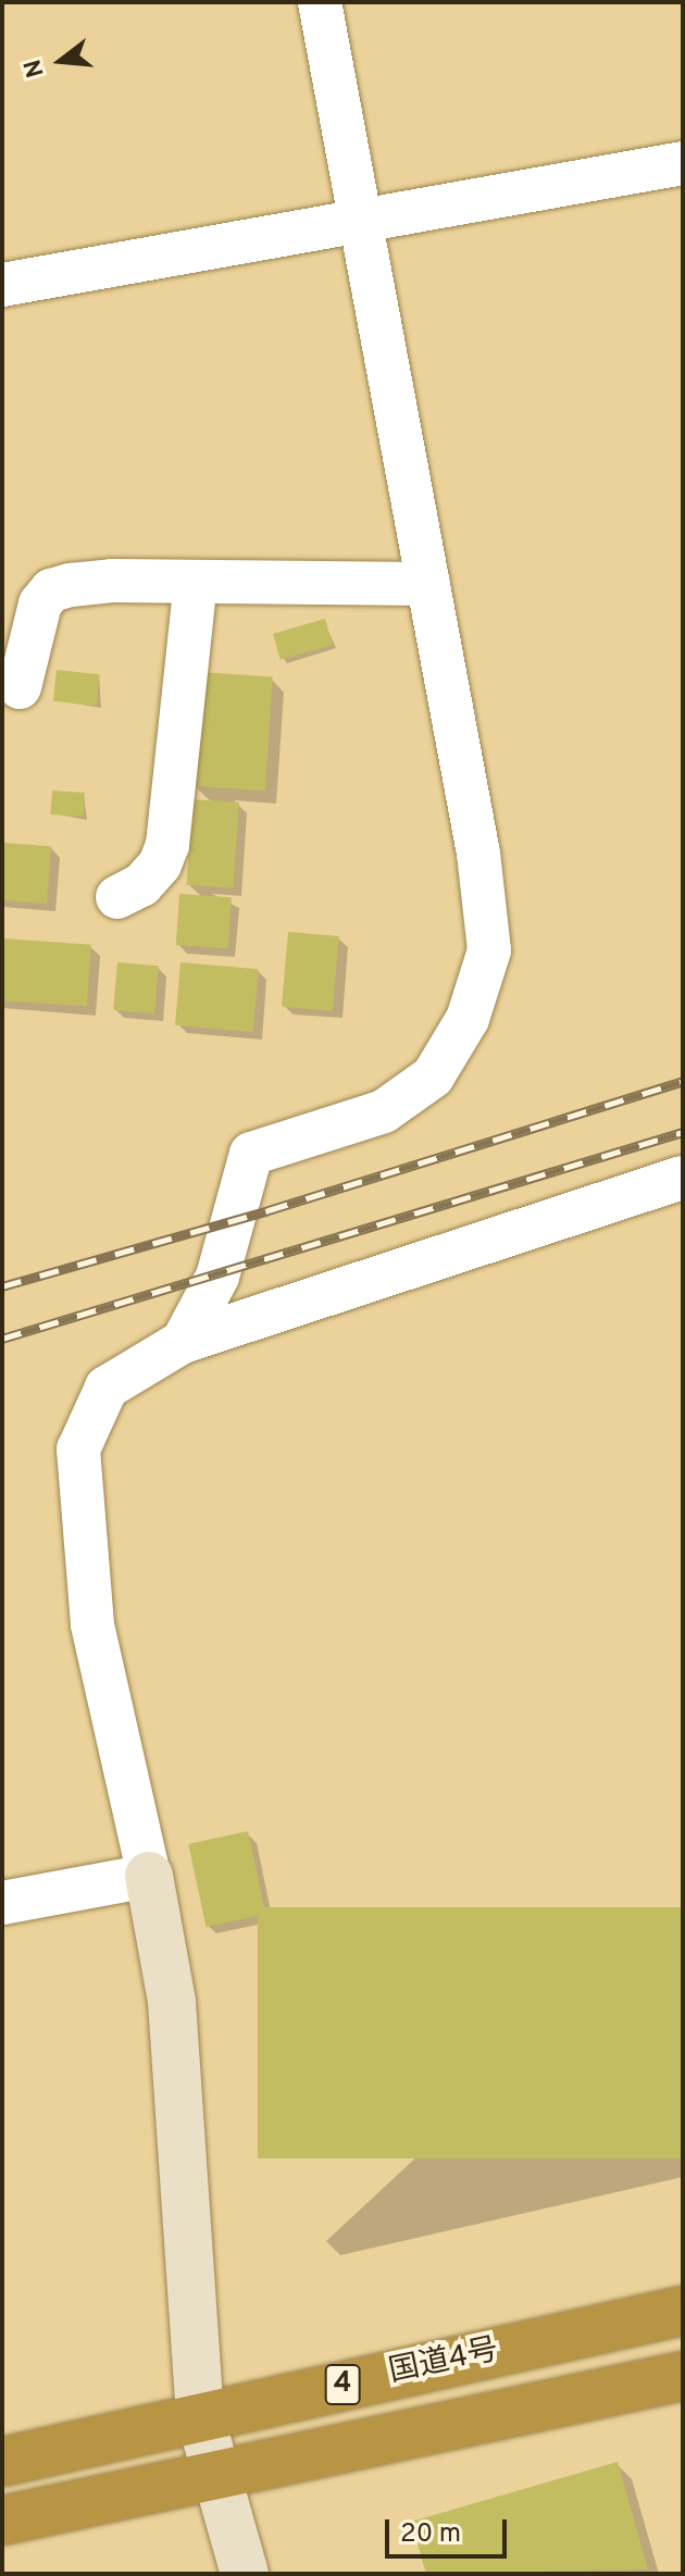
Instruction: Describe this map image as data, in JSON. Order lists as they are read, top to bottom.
{
  "streets": {
    "highway": ["国道4号", "4"]
  },
  "scale_bar": "20 m",
  "north": "left"
}
